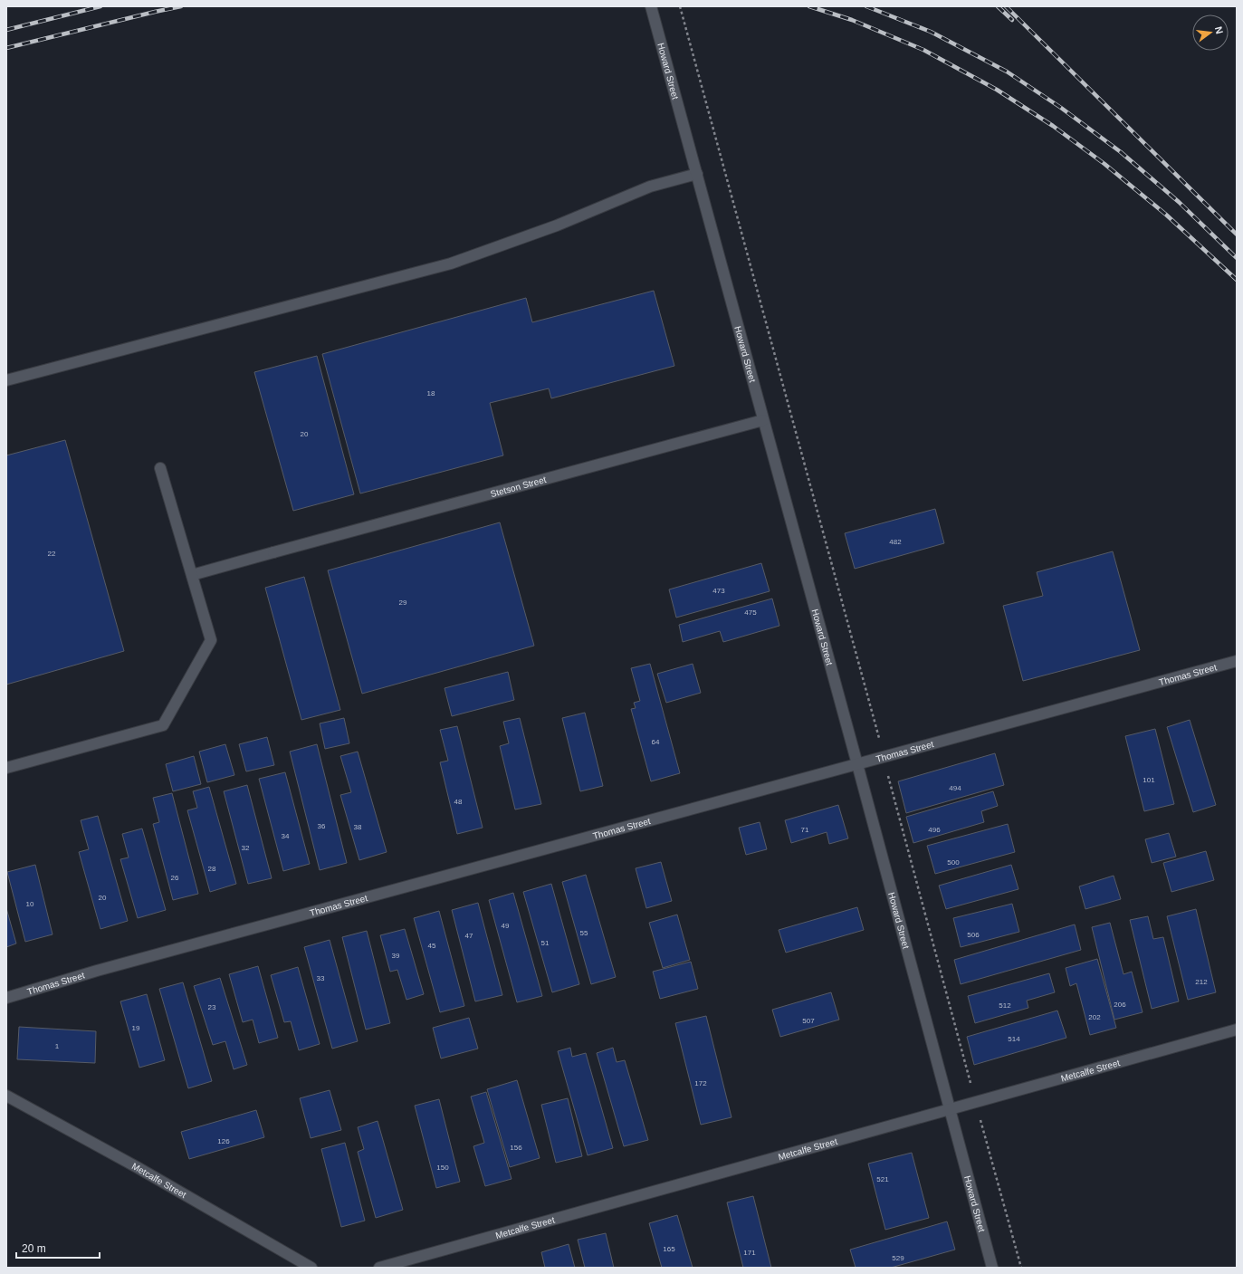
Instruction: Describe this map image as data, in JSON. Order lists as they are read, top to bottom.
{
  "streets": {
    "street": [
      "Howard Street",
      "Stetson Street",
      "Thomas Street",
      "Metcalfe Street"
    ]
  },
  "crossings": [
    ["Howard Street", "Stetson Street"],
    ["Howard Street", "Thomas Street"],
    ["Howard Street", "Metcalfe Street"]
  ],
  "house_numbers": [
    "18",
    "20",
    "482",
    "22",
    "473",
    "29",
    "475",
    "64",
    "101",
    "494",
    "48",
    "36",
    "38",
    "71",
    "496",
    "34",
    "32",
    "500",
    "28",
    "26",
    "20",
    "10",
    "49",
    "55",
    "506",
    "47",
    "51",
    "45",
    "39",
    "33",
    "212",
    "206",
    "512",
    "23",
    "202",
    "507",
    "19",
    "514",
    "1",
    "172",
    "126",
    "156",
    "150",
    "521",
    "165",
    "171",
    "529"
  ],
  "scale_bar": "20 m",
  "north": "right"
}
